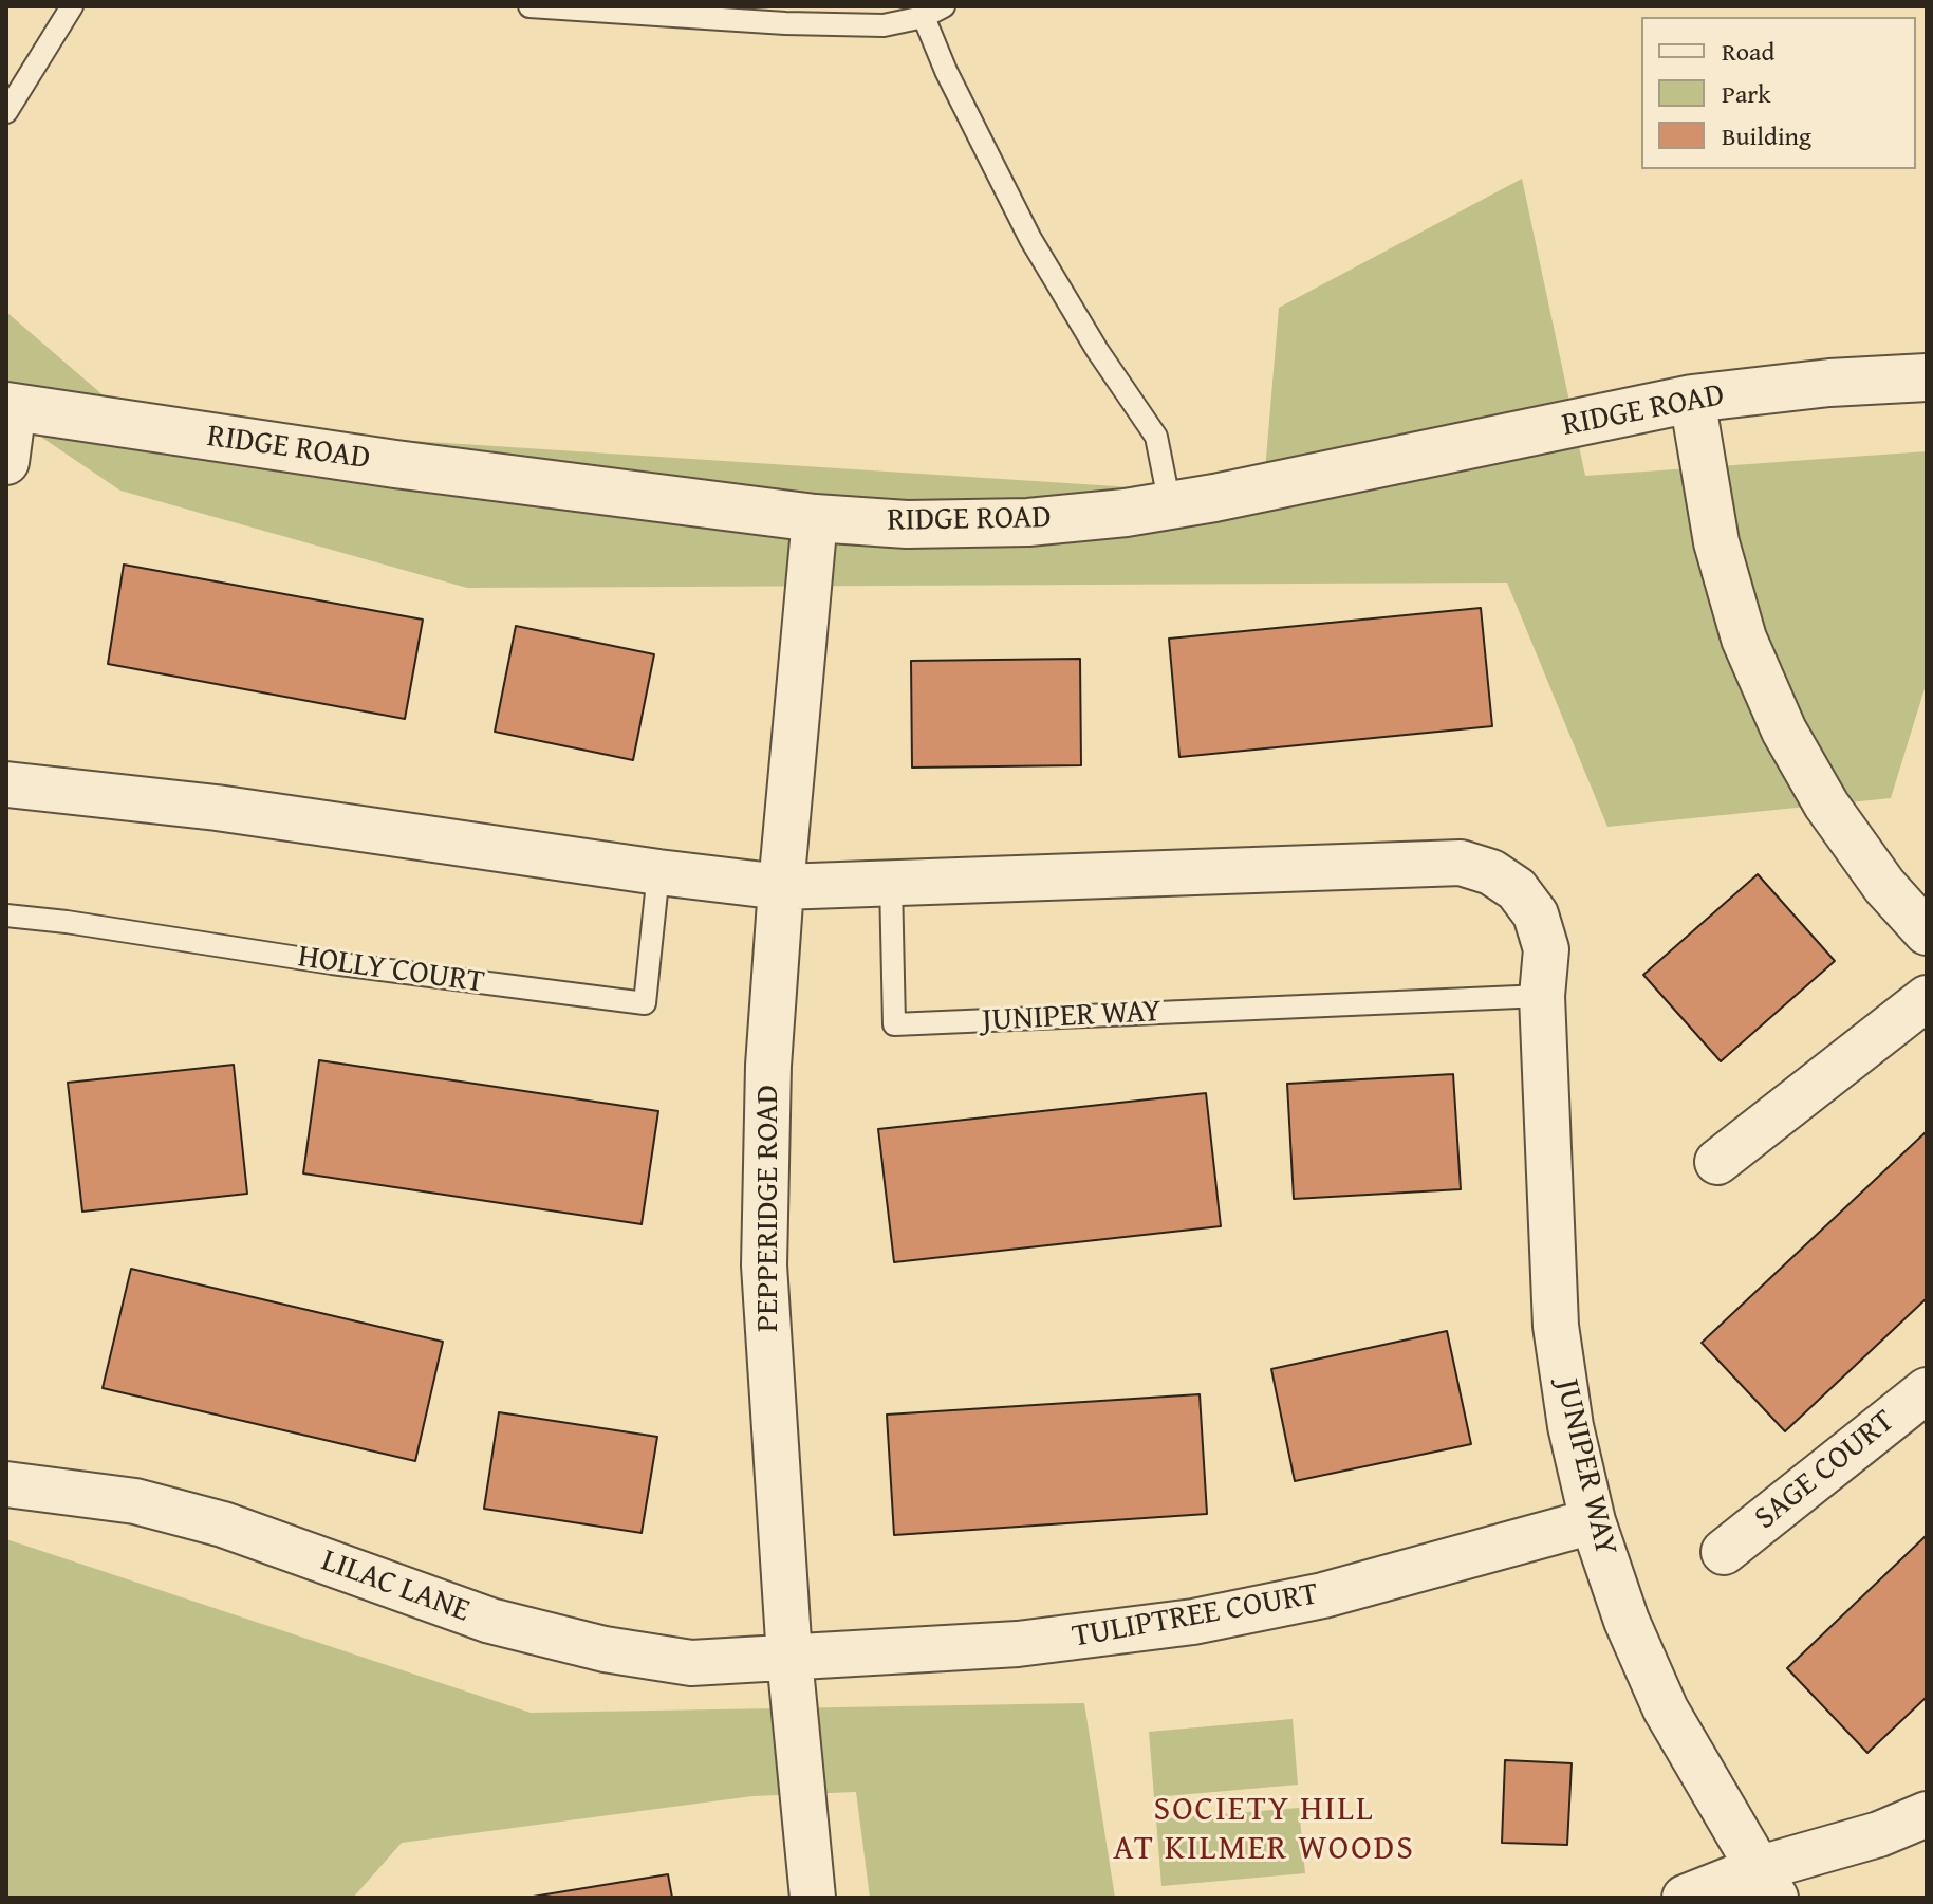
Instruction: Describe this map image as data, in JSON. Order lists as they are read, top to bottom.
{
  "streets": {
    "street": [
      "RIDGE ROAD",
      "JUNIPER WAY",
      "PEPPERIDGE ROAD",
      "SAGE COURT",
      "LILAC LANE",
      "TULIPTREE COURT"
    ],
    "lane": ["HOLLY COURT"]
  },
  "crossings": [
    ["RIDGE ROAD", "PEPPERIDGE ROAD"],
    ["JUNIPER WAY", "PEPPERIDGE ROAD"],
    ["JUNIPER WAY", "TULIPTREE COURT"],
    ["PEPPERIDGE ROAD", "LILAC LANE"],
    ["PEPPERIDGE ROAD", "TULIPTREE COURT"],
    ["LILAC LANE", "TULIPTREE COURT"]
  ],
  "districts": ["SOCIETY HILL AT KILMER WOODS"],
  "legend": ["Road", "Park", "Building"]
}
